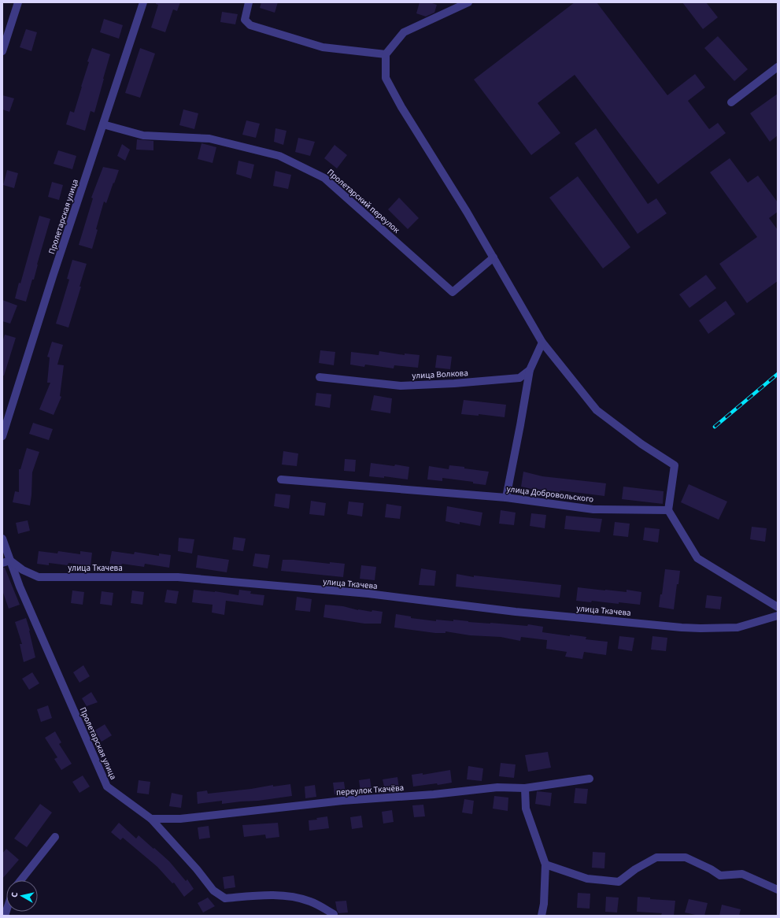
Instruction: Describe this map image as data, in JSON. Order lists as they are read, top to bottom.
{
  "streets": {
    "street": [
      "Пролетарский переулок",
      "Пролетарская улица",
      "улица Волкова",
      "улица Добровольского",
      "улица Ткачева",
      "переулок Ткачёва"
    ]
  },
  "crossings": [
    ["Пролетарский переулок", "Пролетарская улица"],
    ["Пролетарская улица", "улица Ткачева"],
    ["Пролетарская улица", "переулок Ткачёва"]
  ],
  "north": "left"
}
